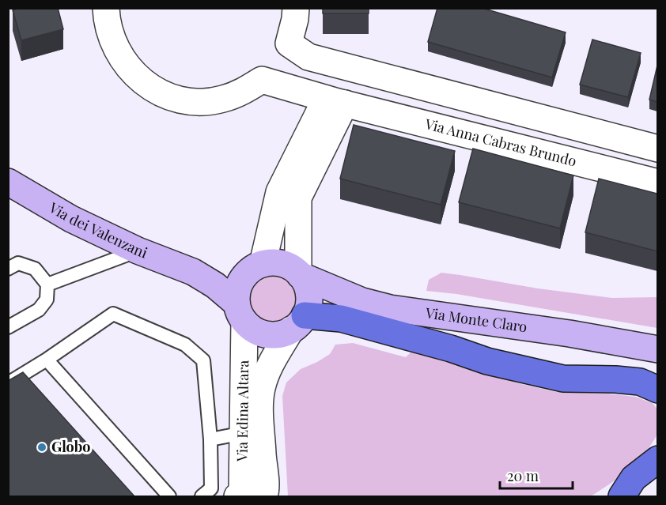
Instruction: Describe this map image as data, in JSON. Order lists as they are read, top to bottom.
{
  "streets": {
    "street": [
      "Via Anna Cabras Brundo",
      "Via dei Valenzani",
      "Via Monte Claro",
      "Via Edina Altara"
    ]
  },
  "crossings": [
    ["Via dei Valenzani", "Via Monte Claro"],
    ["Via dei Valenzani", "Via Edina Altara"],
    ["Via Monte Claro", "Via Edina Altara"]
  ],
  "places": ["Globo"],
  "scale_bar": "20 m"
}
